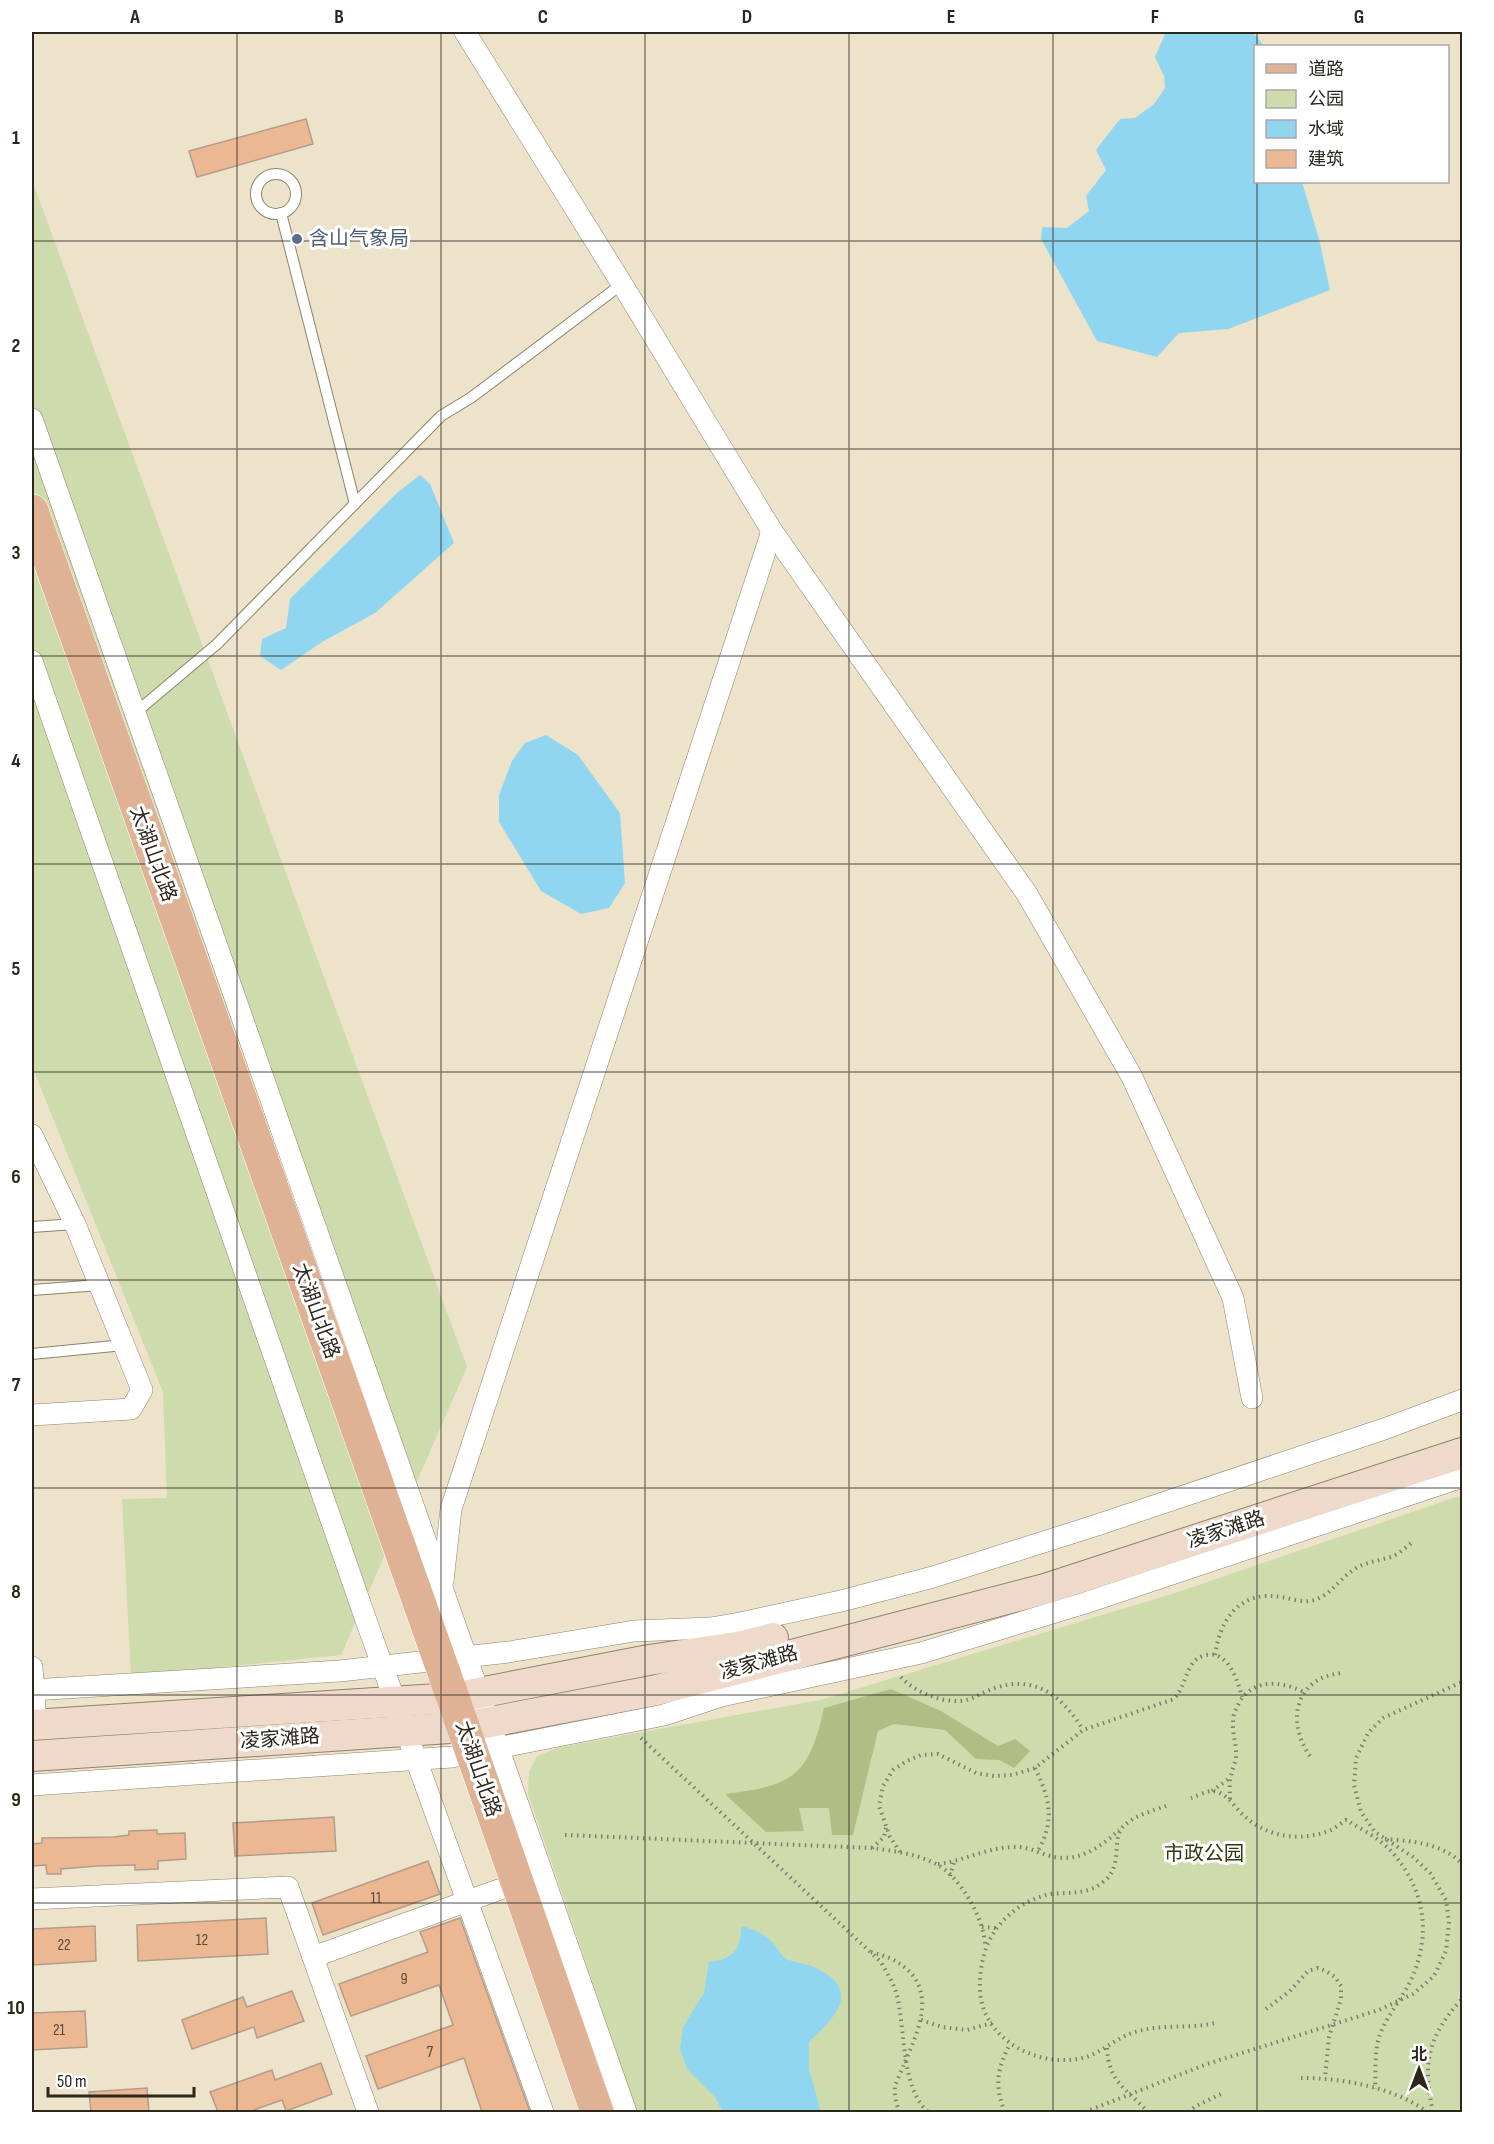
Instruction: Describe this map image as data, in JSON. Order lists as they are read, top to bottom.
{
  "streets": {
    "main road": ["太湖山北路", "凌家滩路"]
  },
  "crossings": [
    ["太湖山北路", "凌家滩路"]
  ],
  "parks": ["市政公园"],
  "places": ["含山气象局"],
  "house_numbers": [
    "11",
    "12",
    "22",
    "9",
    "21",
    "7"
  ],
  "legend": [
    "道路",
    "公园",
    "水域",
    "建筑"
  ],
  "scale_bar": "50 m",
  "north": "top",
  "grid": {
    "columns": [
      "A",
      "B",
      "C",
      "D",
      "E",
      "F",
      "G"
    ],
    "rows": [
      "1",
      "2",
      "3",
      "4",
      "5",
      "6",
      "7",
      "8",
      "9",
      "10"
    ]
  }
}
